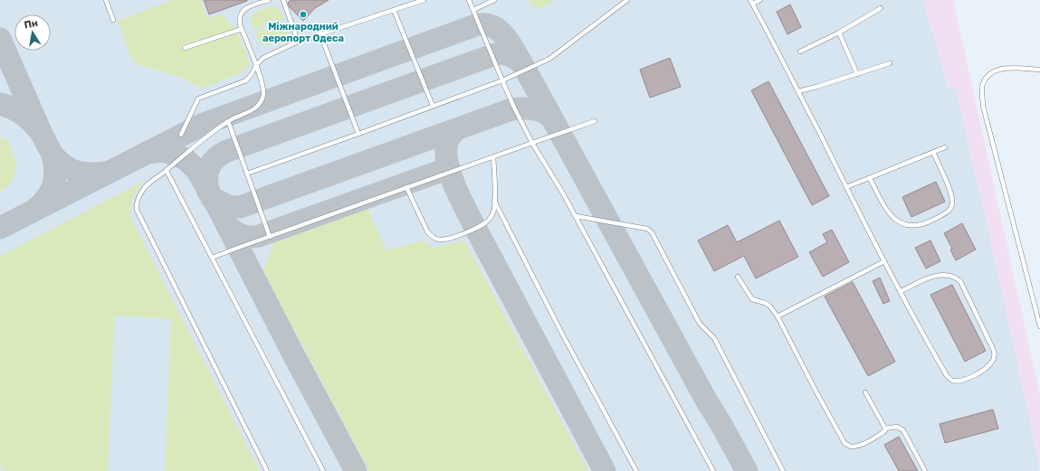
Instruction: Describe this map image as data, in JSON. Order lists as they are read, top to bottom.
{
  "places": ["Міжнародний аеропорт Одеса"],
  "north": "top"
}
